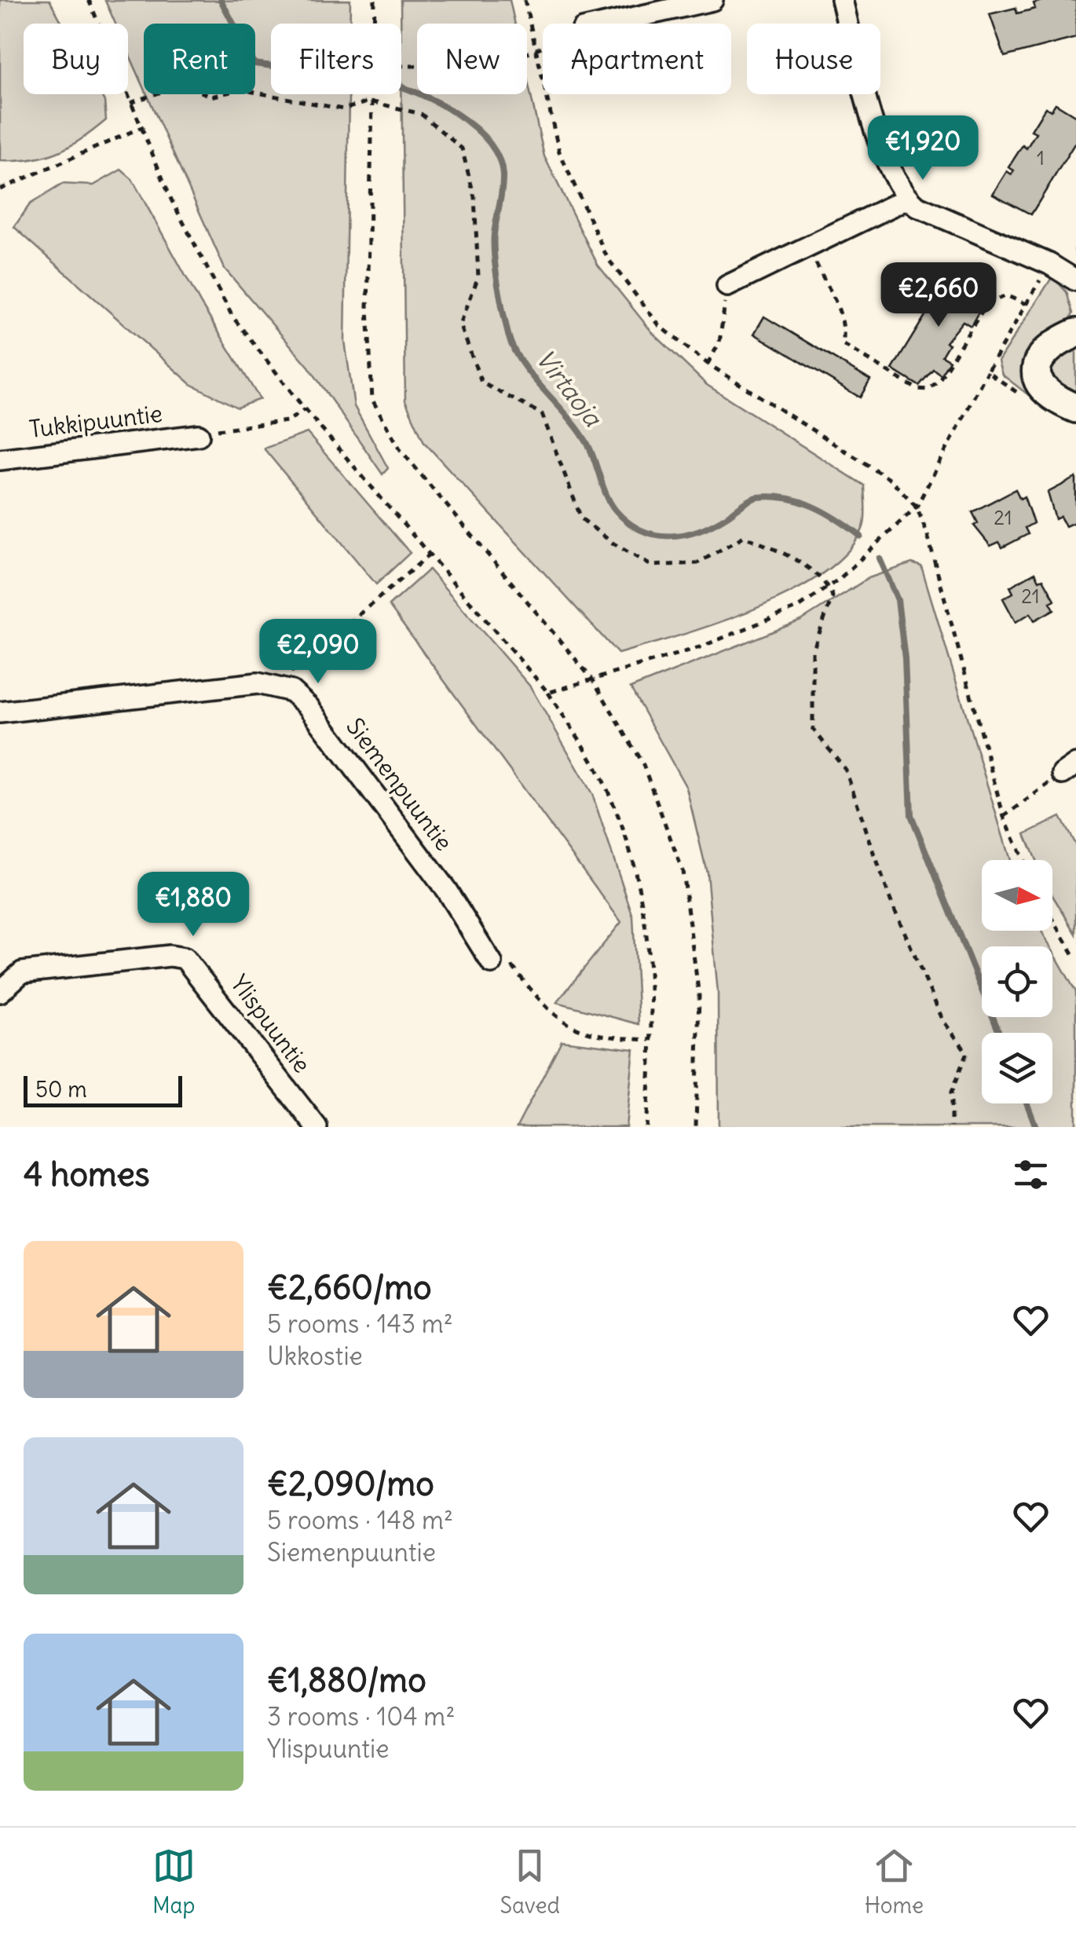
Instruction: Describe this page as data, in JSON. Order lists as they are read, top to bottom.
{
  "streets": {
    "street": ["Tukkipuuntie", "Siemenpuuntie", "Ylispuuntie"]
  },
  "water": ["Virtaoja"],
  "house_numbers": ["1", "21", "21"],
  "scale_bar": "50 m",
  "north": "right",
  "page": {
    "chip": [
      "Buy",
      "Rent",
      "Filters",
      "New",
      "Apartment",
      "House"
    ],
    "price": [
      "€1,920",
      "€2,660",
      "€2,090",
      "€1,880"
    ],
    "scale": "50 m",
    "heading": "4 homes",
    "list": [
      {
        "name": "€2,660/mo",
        "note": "5 rooms · 143 m² · Ukkostie"
      },
      {
        "name": "€2,090/mo",
        "note": "5 rooms · 148 m² · Siemenpuuntie"
      },
      {
        "name": "€1,880/mo",
        "note": "3 rooms · 104 m² · Ylispuuntie"
      }
    ],
    "tabs": ["Map", "Saved", "Home"]
  }
}
